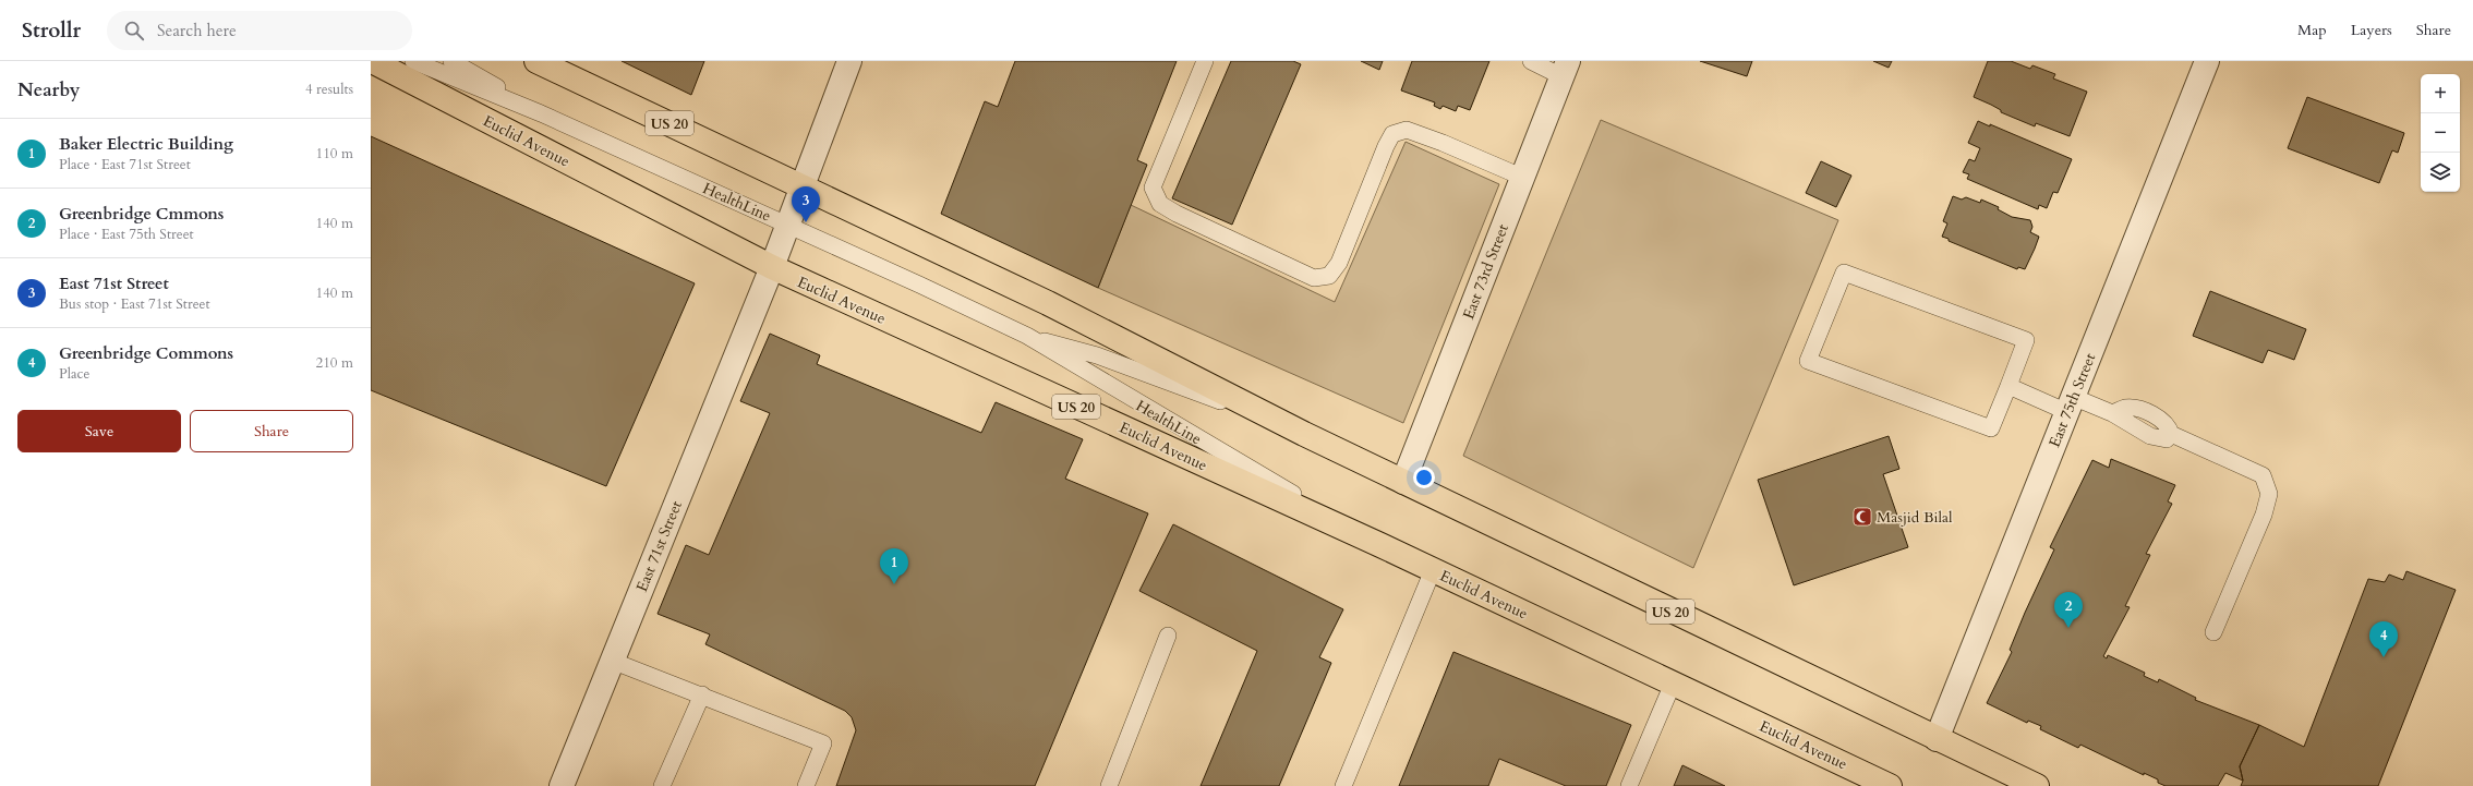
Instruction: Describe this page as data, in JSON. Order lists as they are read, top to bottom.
{
  "streets": {
    "main road": ["US 20", "Euclid Avenue"],
    "street": ["East 73rd Street", "East 75th Street", "East 71st Street"],
    "lane": ["HealthLine"]
  },
  "crossings": [
    ["US 20", "HealthLine"],
    ["US 20", "East 73rd Street"],
    ["US 20", "East 75th Street"],
    ["US 20", "East 71st Street"],
    ["Euclid Avenue", "HealthLine"],
    ["Euclid Avenue", "East 71st Street"],
    ["HealthLine", "East 71st Street"]
  ],
  "places": {
    "mosque": ["Masjid Bilal"]
  },
  "page": {
    "header": "Strollr",
    "search": "Search here",
    "nav": ["Map", "Layers", "Share"],
    "heading": ["Nearby", "4 results"],
    "map_buttons": ["+", "−"],
    "list": [
      {
        "mark": "1",
        "name": "Baker Electric Building",
        "note": "Place · East 71st Street",
        "value": "110 m"
      },
      {
        "mark": "2",
        "name": "Greenbridge Cmmons",
        "note": "Place · East 75th Street",
        "value": "140 m"
      },
      {
        "mark": "3",
        "name": "East 71st Street",
        "note": "Bus stop · East 71st Street",
        "value": "140 m"
      },
      {
        "mark": "4",
        "name": "Greenbridge Commons",
        "note": "Place",
        "value": "210 m"
      }
    ],
    "pins": [
      "3",
      "1",
      "2",
      "4"
    ],
    "buttons": ["Save", "Share"]
  }
}
